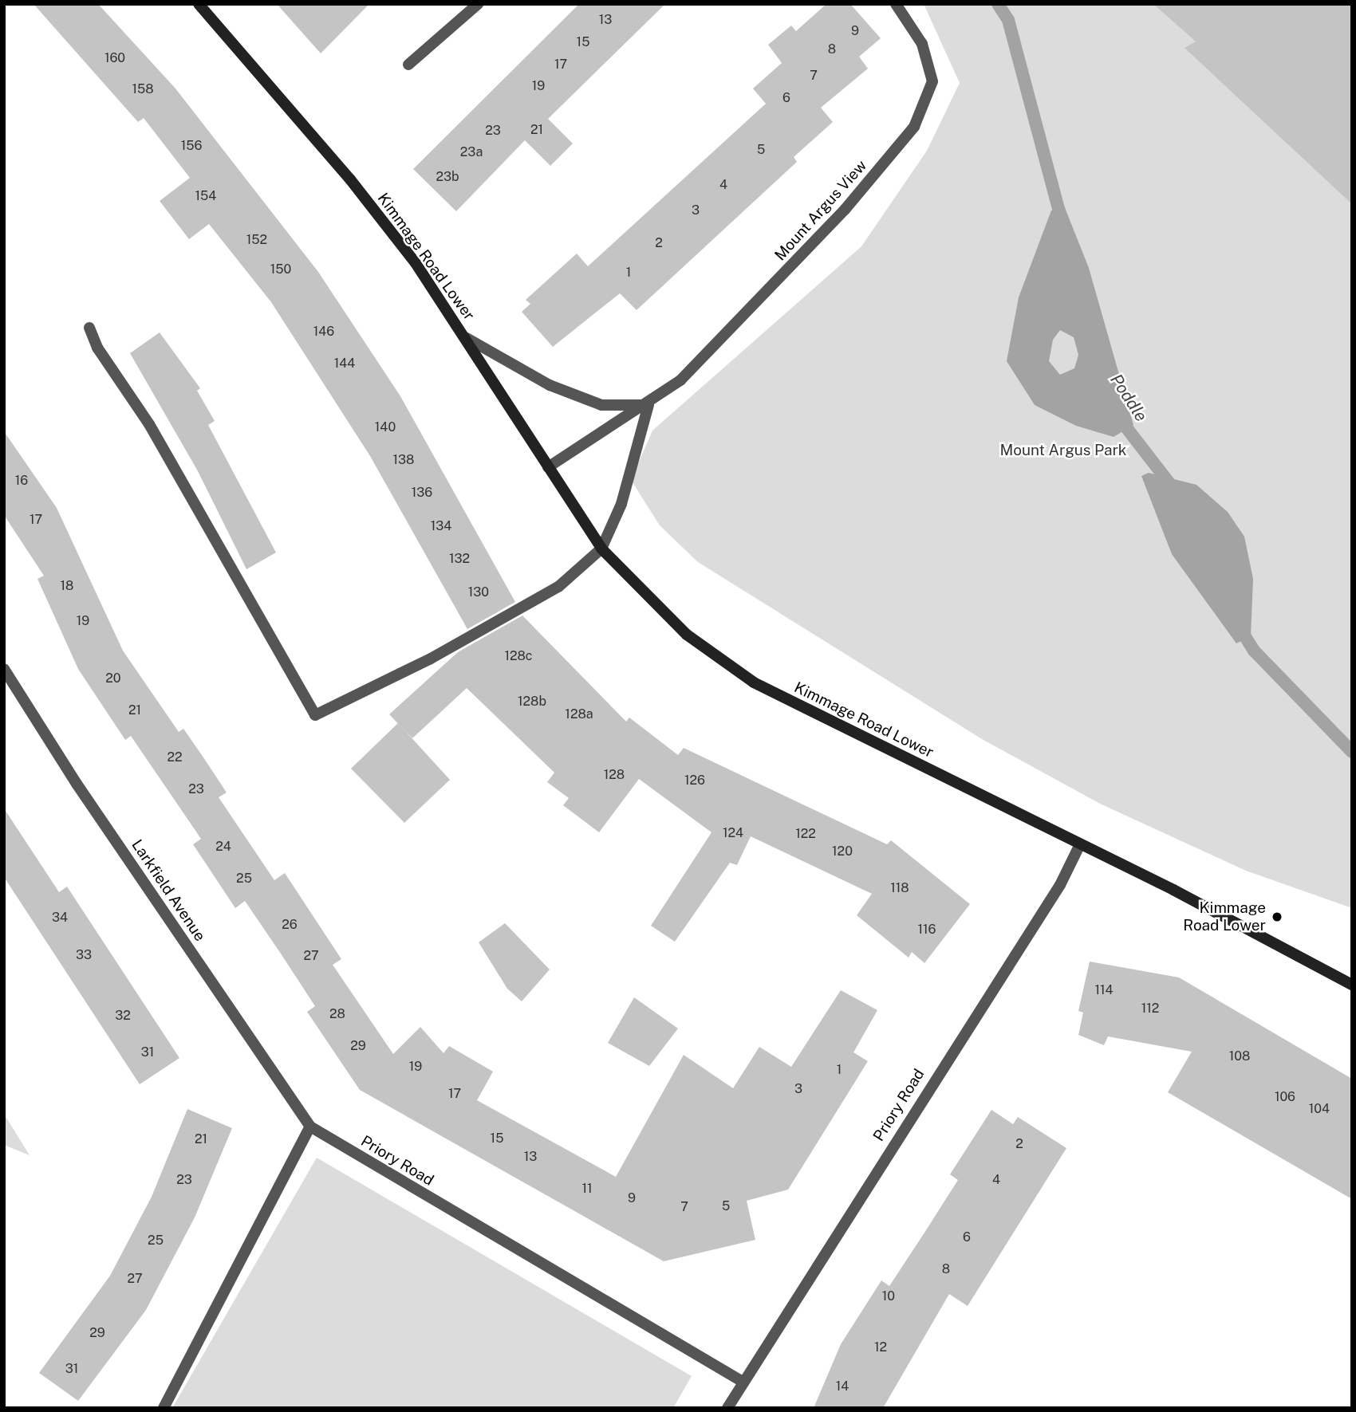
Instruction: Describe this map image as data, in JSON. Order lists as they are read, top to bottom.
{
  "streets": {
    "main road": ["Kimmage Road Lower"],
    "street": ["Mount Argus View", "Larkfield Avenue", "Priory Road"]
  },
  "crossings": [
    ["Mount Argus View", "Kimmage Road Lower"],
    ["Kimmage Road Lower", "Priory Road"],
    ["Larkfield Avenue", "Priory Road"]
  ],
  "water": ["Poddle"],
  "parks": ["Mount Argus Park"],
  "places": ["Kimmage Road Lower"],
  "house_numbers": [
    "13",
    "9",
    "15",
    "8",
    "160",
    "17",
    "7",
    "19",
    "158",
    "6",
    "21",
    "23",
    "156",
    "5",
    "23a",
    "23b",
    "4",
    "154",
    "3",
    "152",
    "2",
    "150",
    "1",
    "146",
    "144",
    "140",
    "138",
    "16",
    "136",
    "17",
    "134",
    "132",
    "18",
    "130",
    "19",
    "128c",
    "20",
    "128b",
    "21",
    "128a",
    "22",
    "128",
    "126",
    "23",
    "124",
    "122",
    "24",
    "120",
    "25",
    "118",
    "34",
    "26",
    "116",
    "33",
    "27",
    "114",
    "112",
    "28",
    "32",
    "29",
    "31",
    "108",
    "19",
    "1",
    "3",
    "17",
    "106",
    "104",
    "15",
    "21",
    "2",
    "13",
    "23",
    "4",
    "11",
    "9",
    "5",
    "7",
    "6",
    "25",
    "8",
    "27",
    "10",
    "29",
    "12",
    "31",
    "14"
  ]
}
